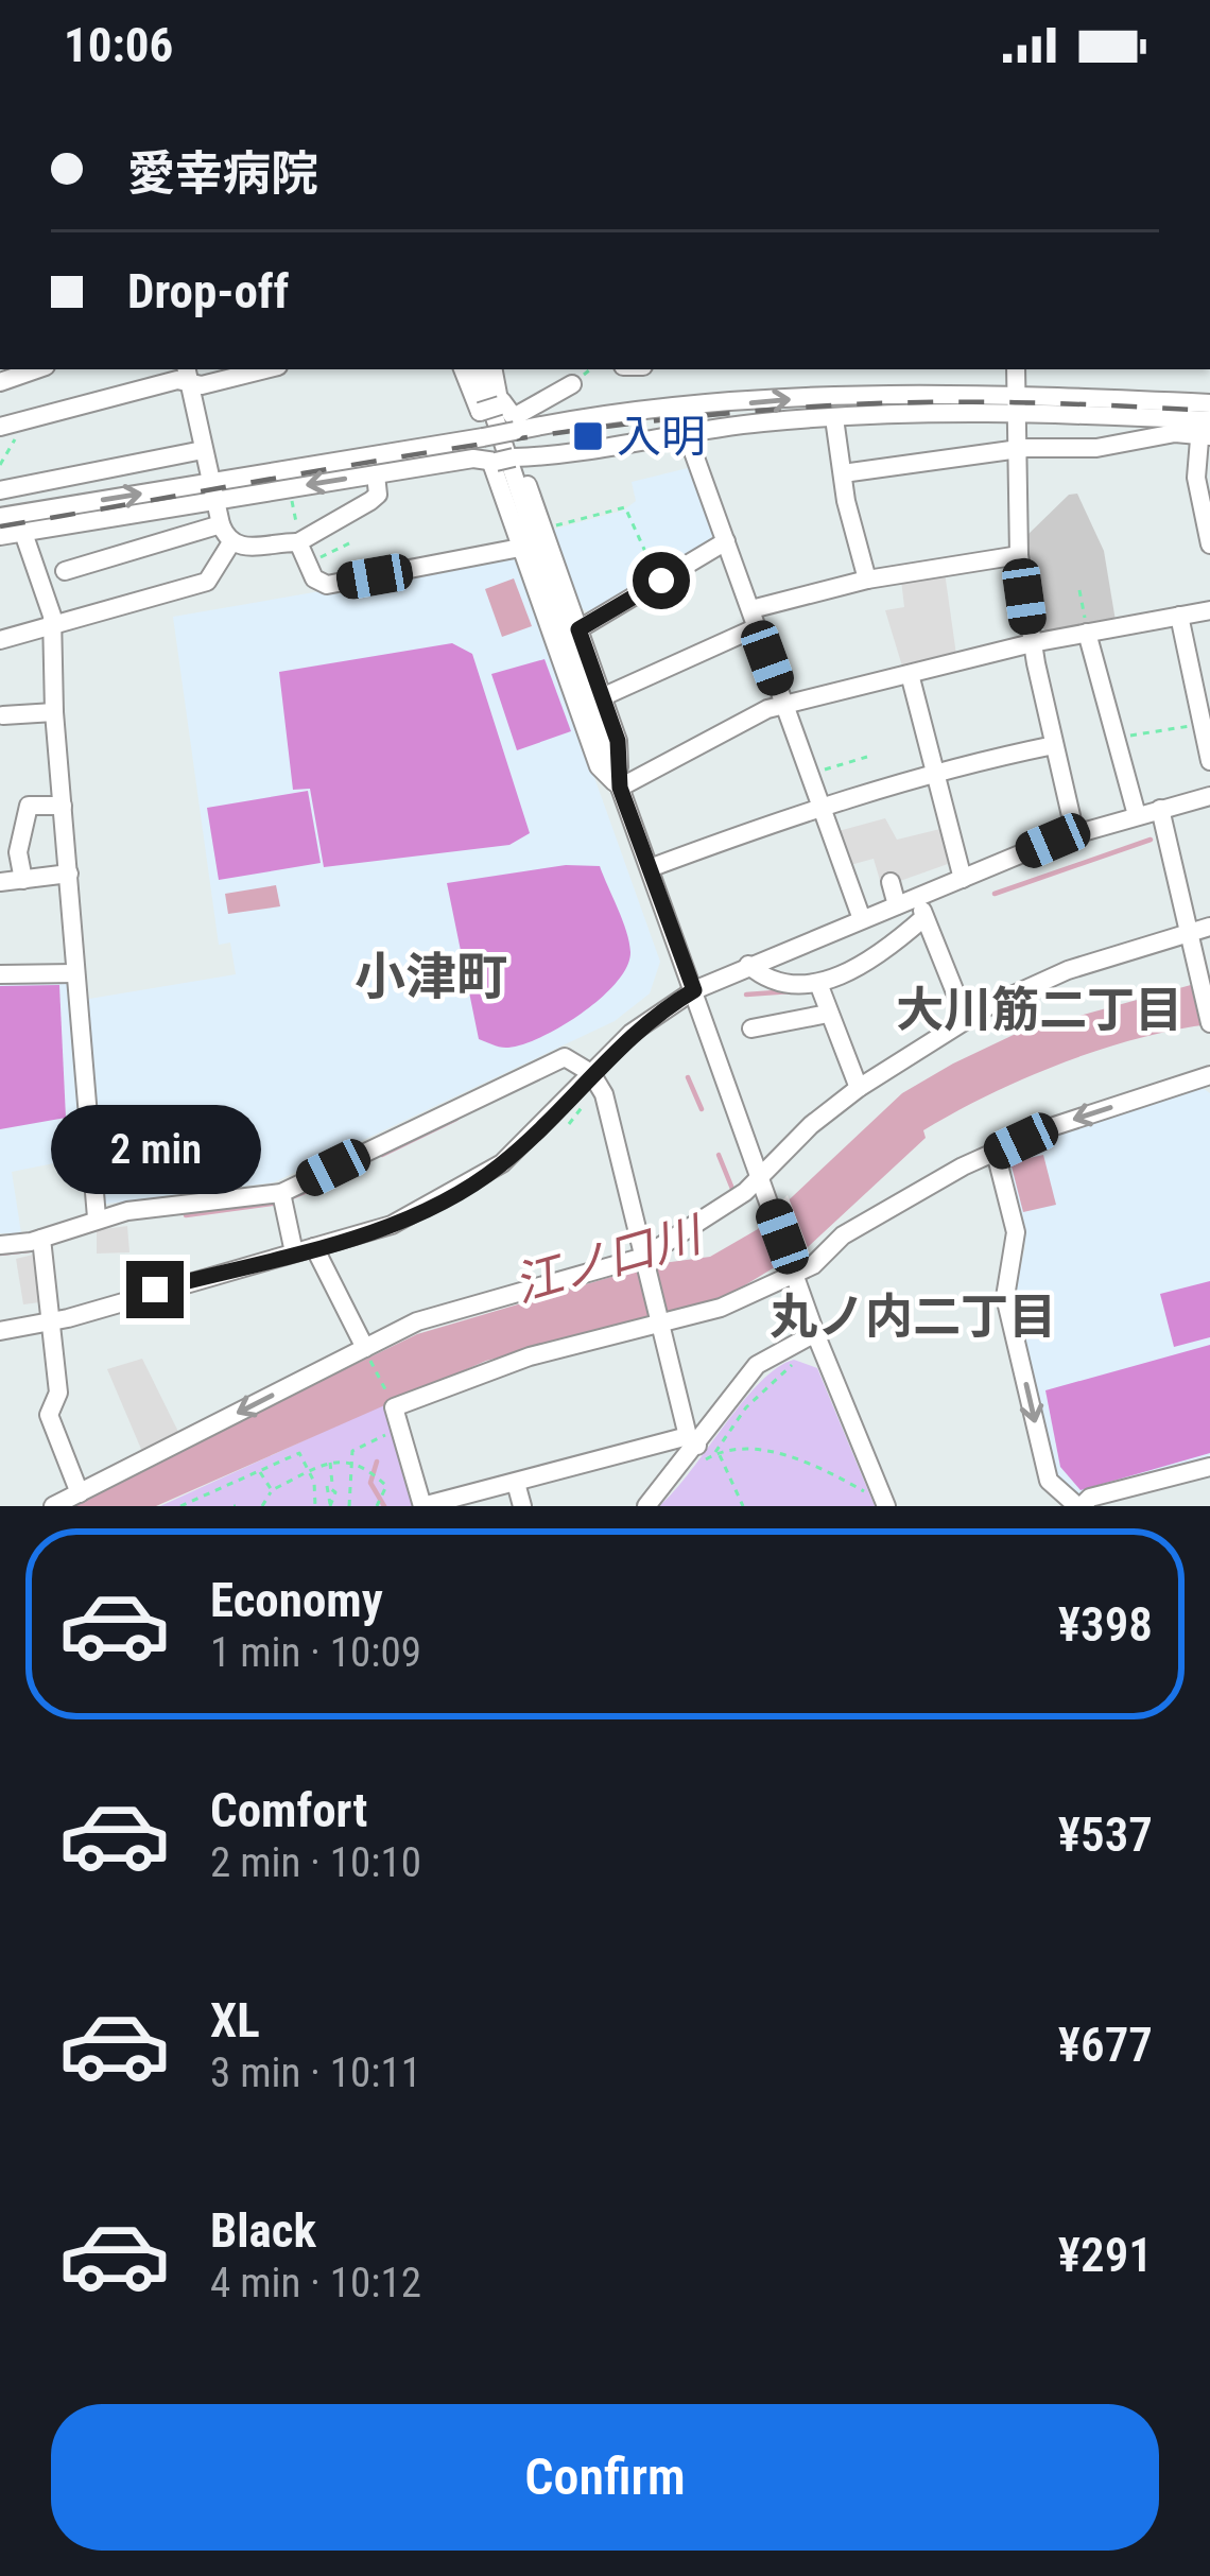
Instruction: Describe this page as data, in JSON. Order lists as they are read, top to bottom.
{
  "districts": ["小津町", "大川筋二丁目", "丸ノ内二丁目"],
  "water": ["江ノ口川"],
  "places": {
    "transit": ["入明"]
  },
  "page": {
    "status": "10:06",
    "banner": ["愛幸病院", "Drop-off"],
    "bubble": "2 min",
    "list": [
      {
        "name": "Economy",
        "note": "1 min · 10:09",
        "value": "¥398"
      },
      {
        "name": "Comfort",
        "note": "2 min · 10:10",
        "value": "¥537"
      },
      {
        "name": "XL",
        "note": "3 min · 10:11",
        "value": "¥677"
      },
      {
        "name": "Black",
        "note": "4 min · 10:12",
        "value": "¥291"
      }
    ],
    "buttons": "Confirm"
  }
}
